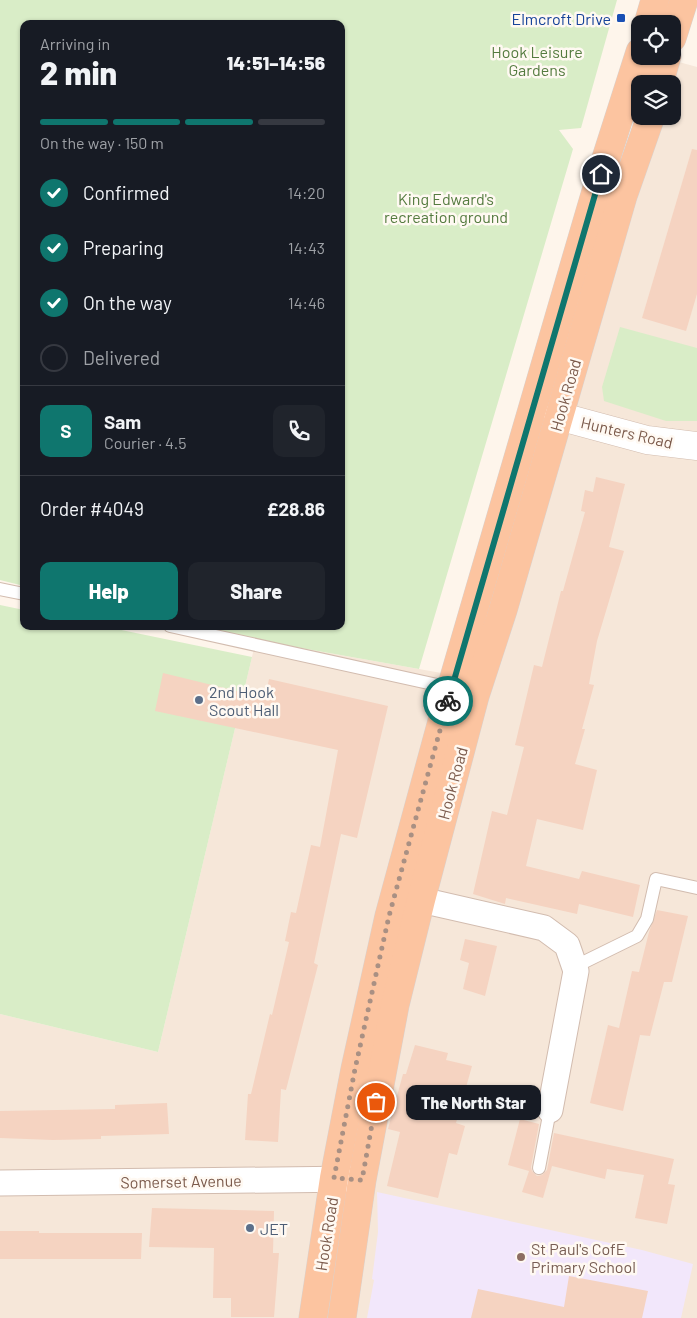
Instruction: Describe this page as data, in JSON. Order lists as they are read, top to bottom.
{
  "streets": {
    "highway": ["Hook Road"],
    "street": ["Hunters Road", "Somerset Avenue"]
  },
  "crossings": [
    ["Hook Road", "Hunters Road"],
    ["Hook Road", "Somerset Avenue"]
  ],
  "parks": ["Hook Leisure Gardens", "King Edward's recreation ground"],
  "places": {
    "transit": ["Elmcroft Drive"],
    "other": [
      "2nd Hook Scout Hall",
      "The North Star",
      "JET",
      "St Paul's CofE Primary School"
    ]
  },
  "page": {
    "heading": ["2 min", "Arriving in", "14:51–14:56"],
    "panel": [
      "Sam",
      "Courier · 4.5",
      "Order #4049",
      "£28.86"
    ],
    "bar": "On the way · 150 m",
    "list": [
      ["Confirmed", "14:20"],
      ["Preparing", "14:43"],
      ["On the way", "14:46"],
      "Delivered"
    ],
    "round": "S",
    "buttons": ["Help", "Share"],
    "bubble": "The North Star"
  }
}
